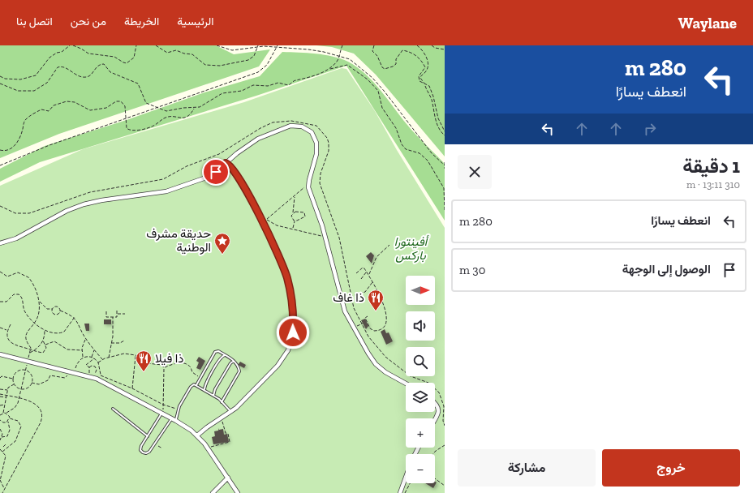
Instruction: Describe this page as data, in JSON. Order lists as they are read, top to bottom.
{
  "parks": ["أفينتورا باركس"],
  "places": {
    "place": ["حديقة مشرف الوطنية"],
    "restaurant": ["ذا غاف", "ذا فيلا"]
  },
  "north": "right",
  "page": {
    "header": "Waylane",
    "nav": [
      "الرئيسية",
      "الخريطة",
      "من نحن",
      "اتصل بنا"
    ],
    "turn": ["280 m", "انعطف يسارًا"],
    "heading": ["1 دقيقة", "310 m · 13:11"],
    "list": [
      {
        "name": "انعطف يسارًا",
        "value": "280 m"
      },
      {
        "name": "الوصول إلى الوجهة",
        "value": "30 m"
      }
    ],
    "map_buttons": ["+", "−"],
    "buttons": ["خروج", "مشاركة"]
  }
}
